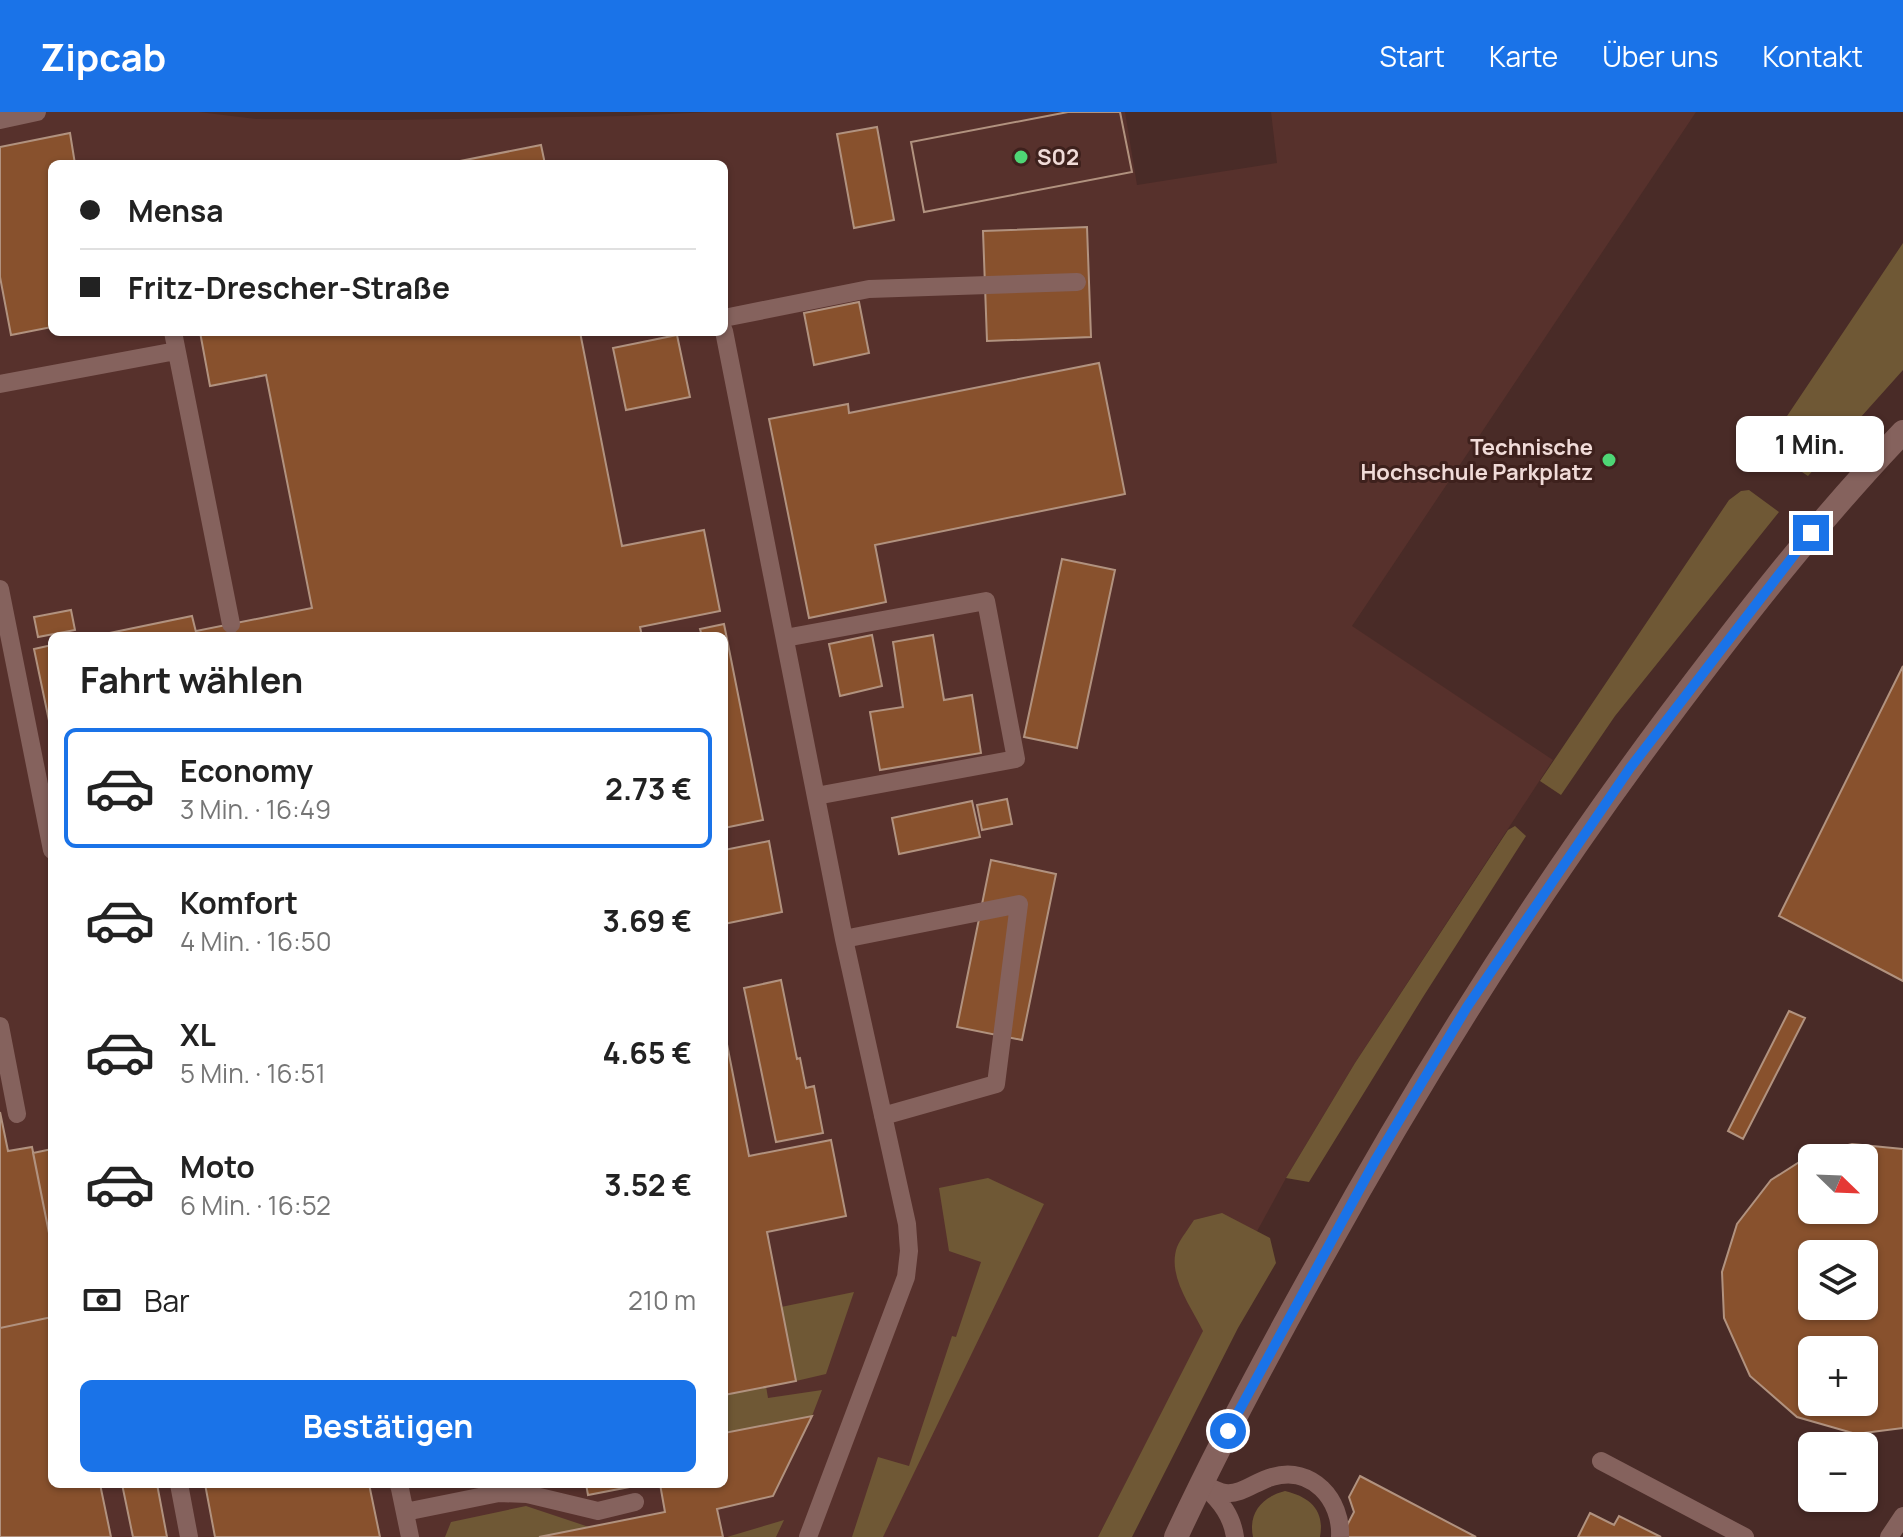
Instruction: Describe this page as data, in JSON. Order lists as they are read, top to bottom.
{
  "places": ["S02", "Technische Hochschule Parkplatz"],
  "north": "bottom right",
  "page": {
    "header": "Zipcab",
    "nav": [
      "Start",
      "Karte",
      "Über uns",
      "Kontakt"
    ],
    "banner": ["Mensa", "Fritz-Drescher-Straße"],
    "bubble": "1 Min.",
    "heading": "Fahrt wählen",
    "list": [
      {
        "name": "Economy",
        "note": "3 Min. · 16:49",
        "value": "2.73 €"
      },
      {
        "name": "Komfort",
        "note": "4 Min. · 16:50",
        "value": "3.69 €"
      },
      {
        "name": "XL",
        "note": "5 Min. · 16:51",
        "value": "4.65 €"
      },
      {
        "name": "Moto",
        "note": "6 Min. · 16:52",
        "value": "3.52 €"
      }
    ],
    "map_buttons": ["+", "−"],
    "pay": ["Bar", "210 m"],
    "buttons": "Bestätigen"
  }
}
